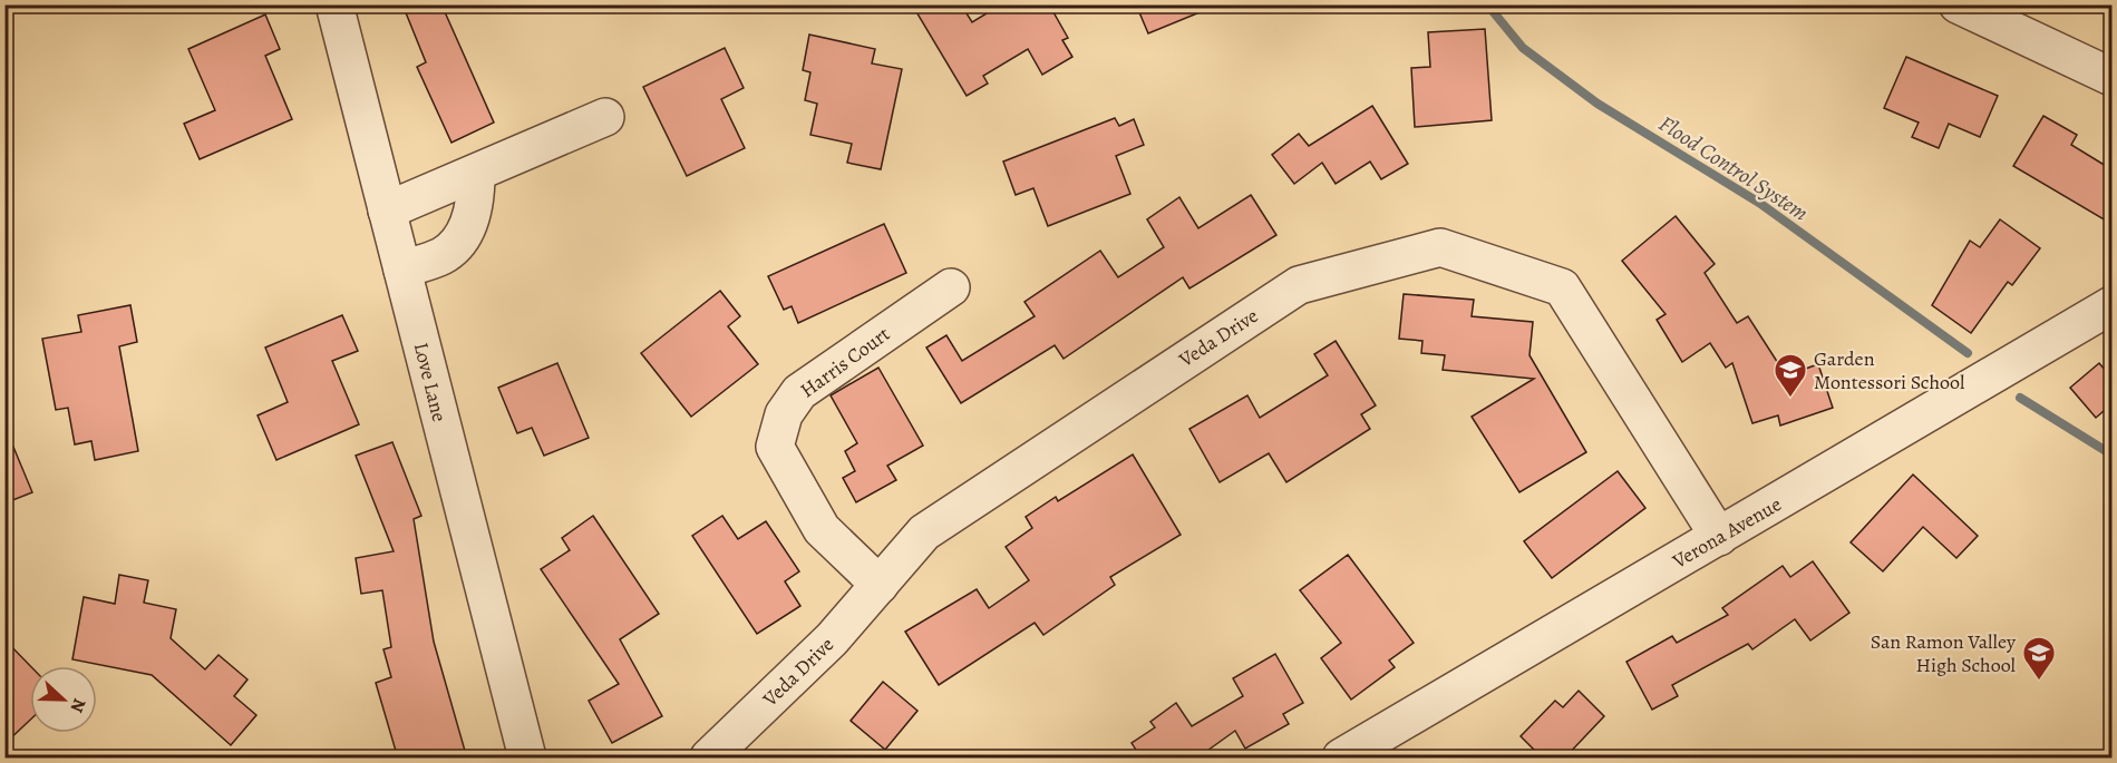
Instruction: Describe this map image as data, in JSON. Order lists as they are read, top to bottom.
{
  "streets": {
    "street": [
      "Veda Drive",
      "Harris Court",
      "Love Lane",
      "Verona Avenue"
    ]
  },
  "crossings": [
    ["Veda Drive", "Harris Court"],
    ["Veda Drive", "Verona Avenue"]
  ],
  "water": ["Flood Control System"],
  "places": {
    "school or university": ["Garden Montessori School", "San Ramon Valley High School"]
  },
  "north": "right"
}
